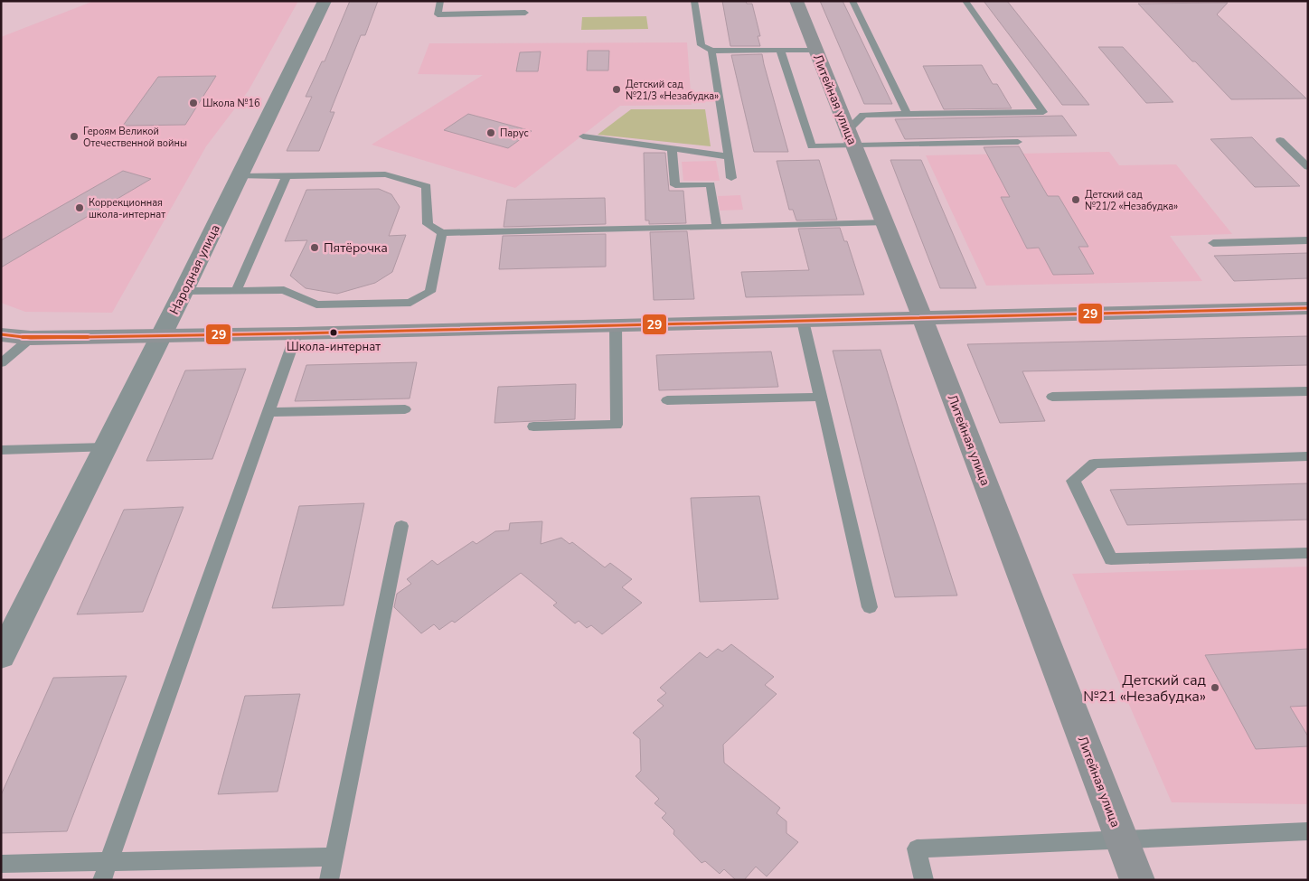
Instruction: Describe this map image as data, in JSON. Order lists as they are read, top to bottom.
{
  "streets": {
    "street": ["Литейная улица", "Народная улица"]
  },
  "places": [
    "Детский сад №21/3 «Незабудка»",
    "Школа №16",
    "Парус",
    "Героям Великой Отечественной войны",
    "Детский сад №21/2 «Незабудка»",
    "Коррекционная школа-интернат",
    "Пятёрочка",
    "Школа-интернат",
    "Детский сад №21 «Незабудка»"
  ],
  "lines": ["transit line 29"]
}
